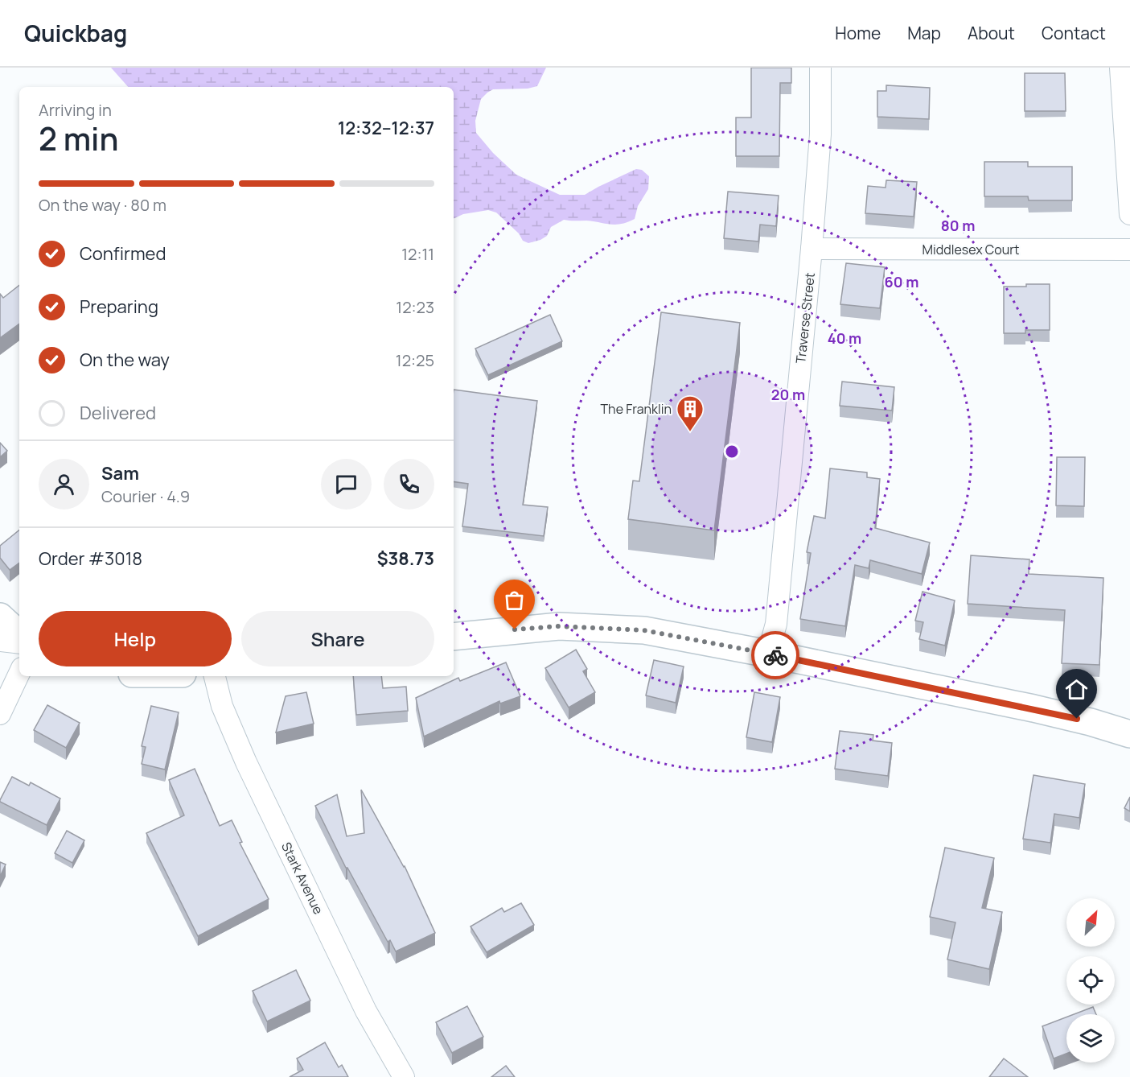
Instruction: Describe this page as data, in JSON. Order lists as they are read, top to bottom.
{
  "streets": {
    "street": ["Middlesex Court", "Traverse Street", "Stark Avenue"]
  },
  "crossings": [
    ["Middlesex Court", "Traverse Street"]
  ],
  "places": {
    "building": ["The Franklin"]
  },
  "north": "top right",
  "page": {
    "header": "Quickbag",
    "nav": [
      "Home",
      "Map",
      "About",
      "Contact"
    ],
    "heading": ["2 min", "Arriving in", "12:32–12:37"],
    "panel": [
      "Sam",
      "Courier · 4.9",
      "Order #3018",
      "$38.73"
    ],
    "bar": "On the way · 80 m",
    "list": [
      ["Confirmed", "12:11"],
      ["Preparing", "12:23"],
      ["On the way", "12:25"],
      "Delivered"
    ],
    "buttons": ["Help", "Share"]
  },
  "rings": [
    "80 m",
    "60 m",
    "40 m",
    "20 m"
  ]
}
